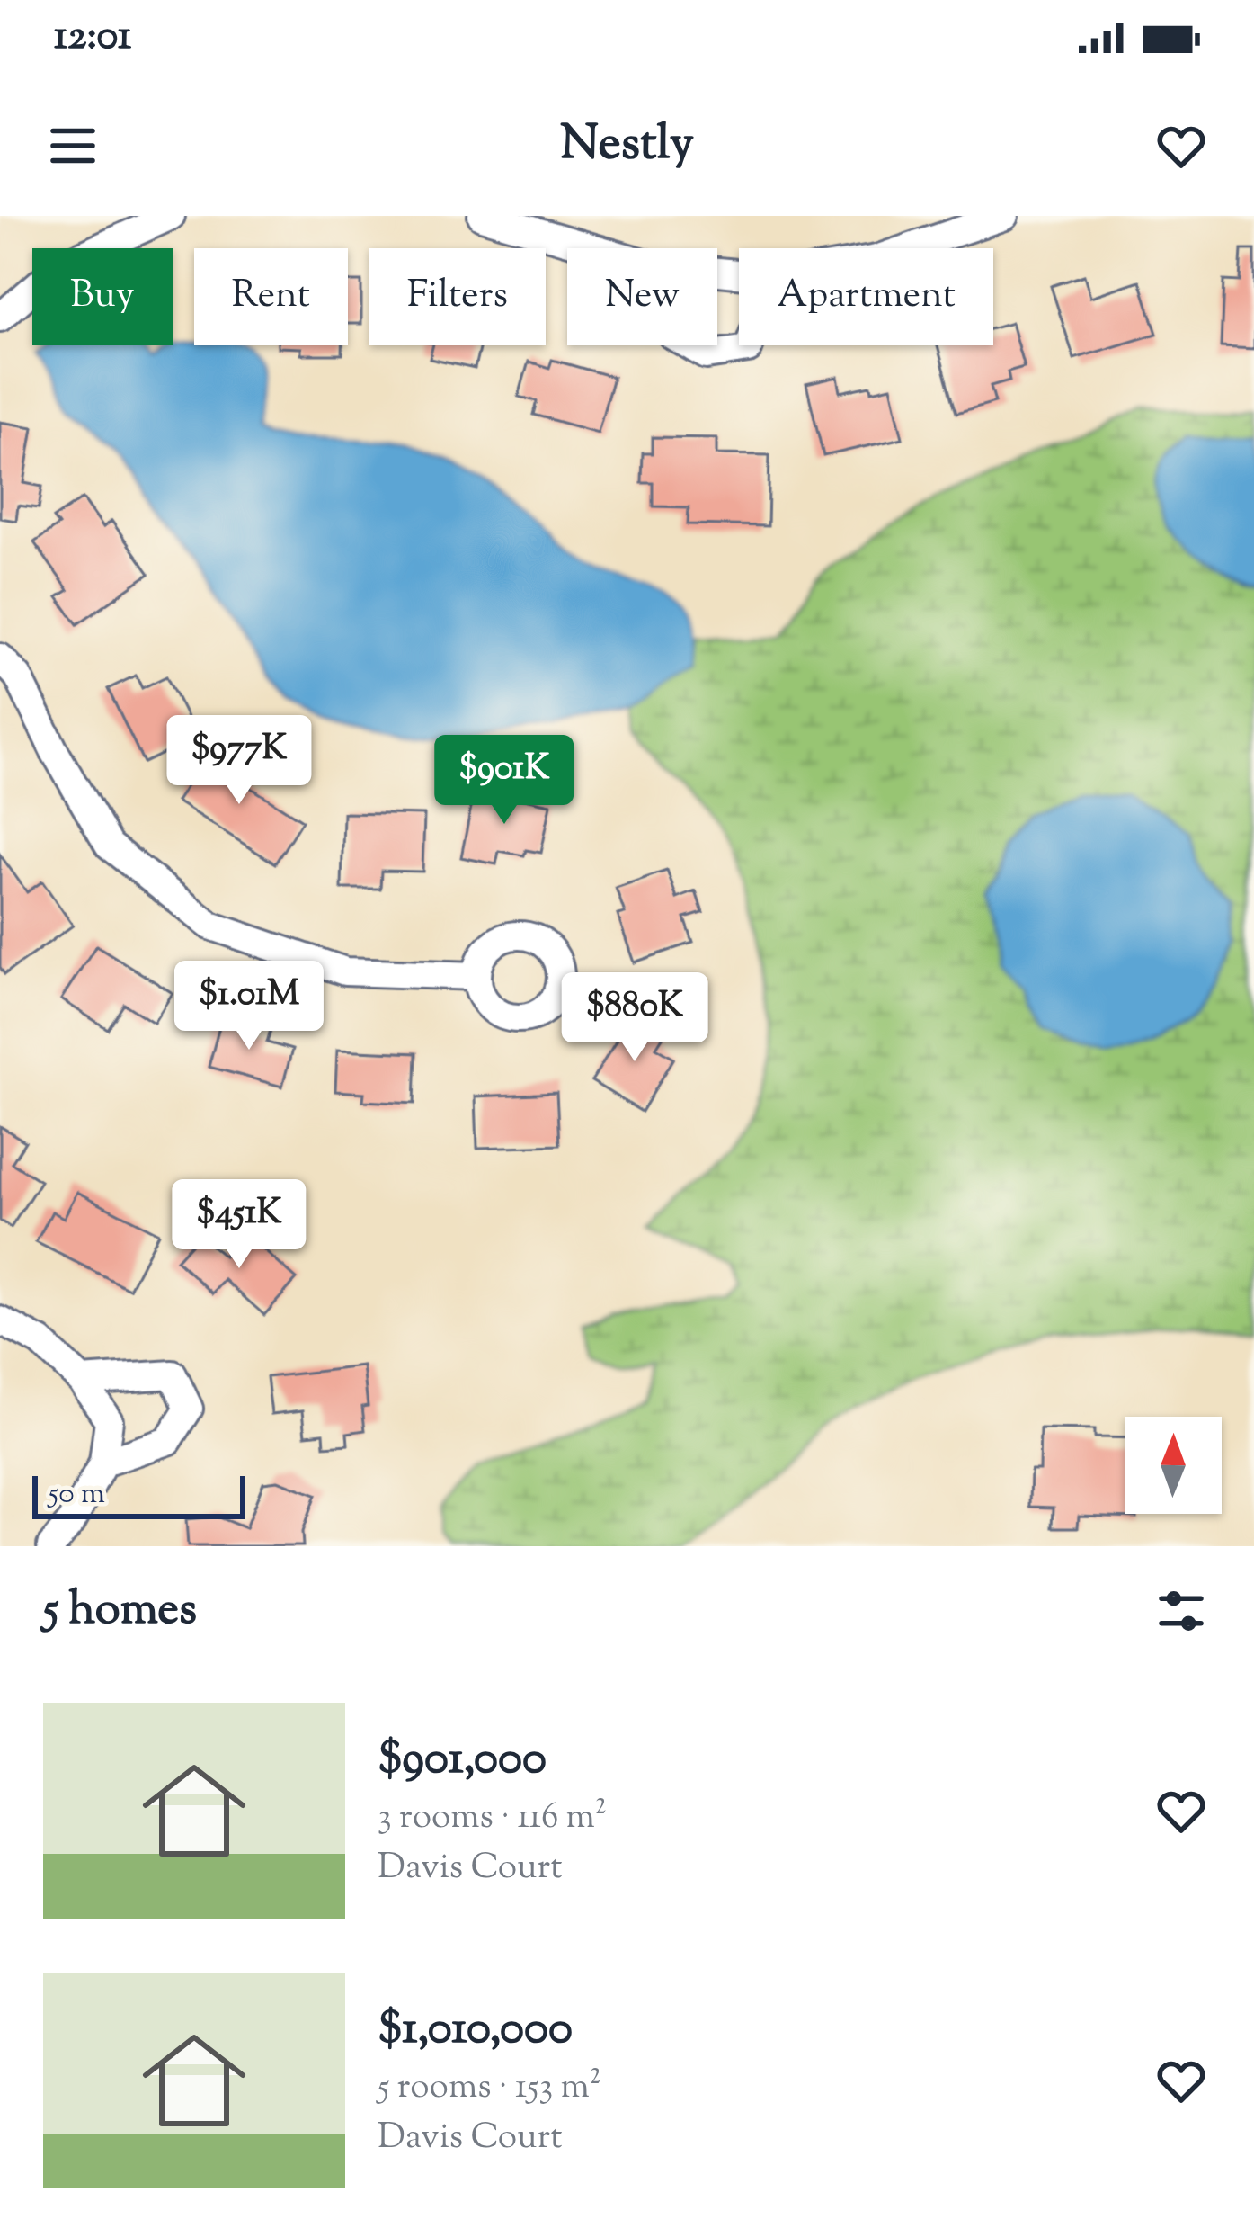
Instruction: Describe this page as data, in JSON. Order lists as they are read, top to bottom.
{
  "scale_bar": "50 m",
  "north": "top",
  "page": {
    "status": "12:01",
    "header": "Nestly",
    "chip": [
      "Buy",
      "Rent",
      "Filters",
      "New",
      "Apartment"
    ],
    "price": [
      "$977K",
      "$901K",
      "$1.01M",
      "$880K",
      "$451K"
    ],
    "scale": "50 m",
    "heading": "5 homes",
    "list": [
      {
        "name": "$901,000",
        "note": "3 rooms · 116 m² · Davis Court"
      },
      {
        "name": "$1,010,000",
        "note": "5 rooms · 153 m² · Davis Court"
      }
    ]
  }
}
